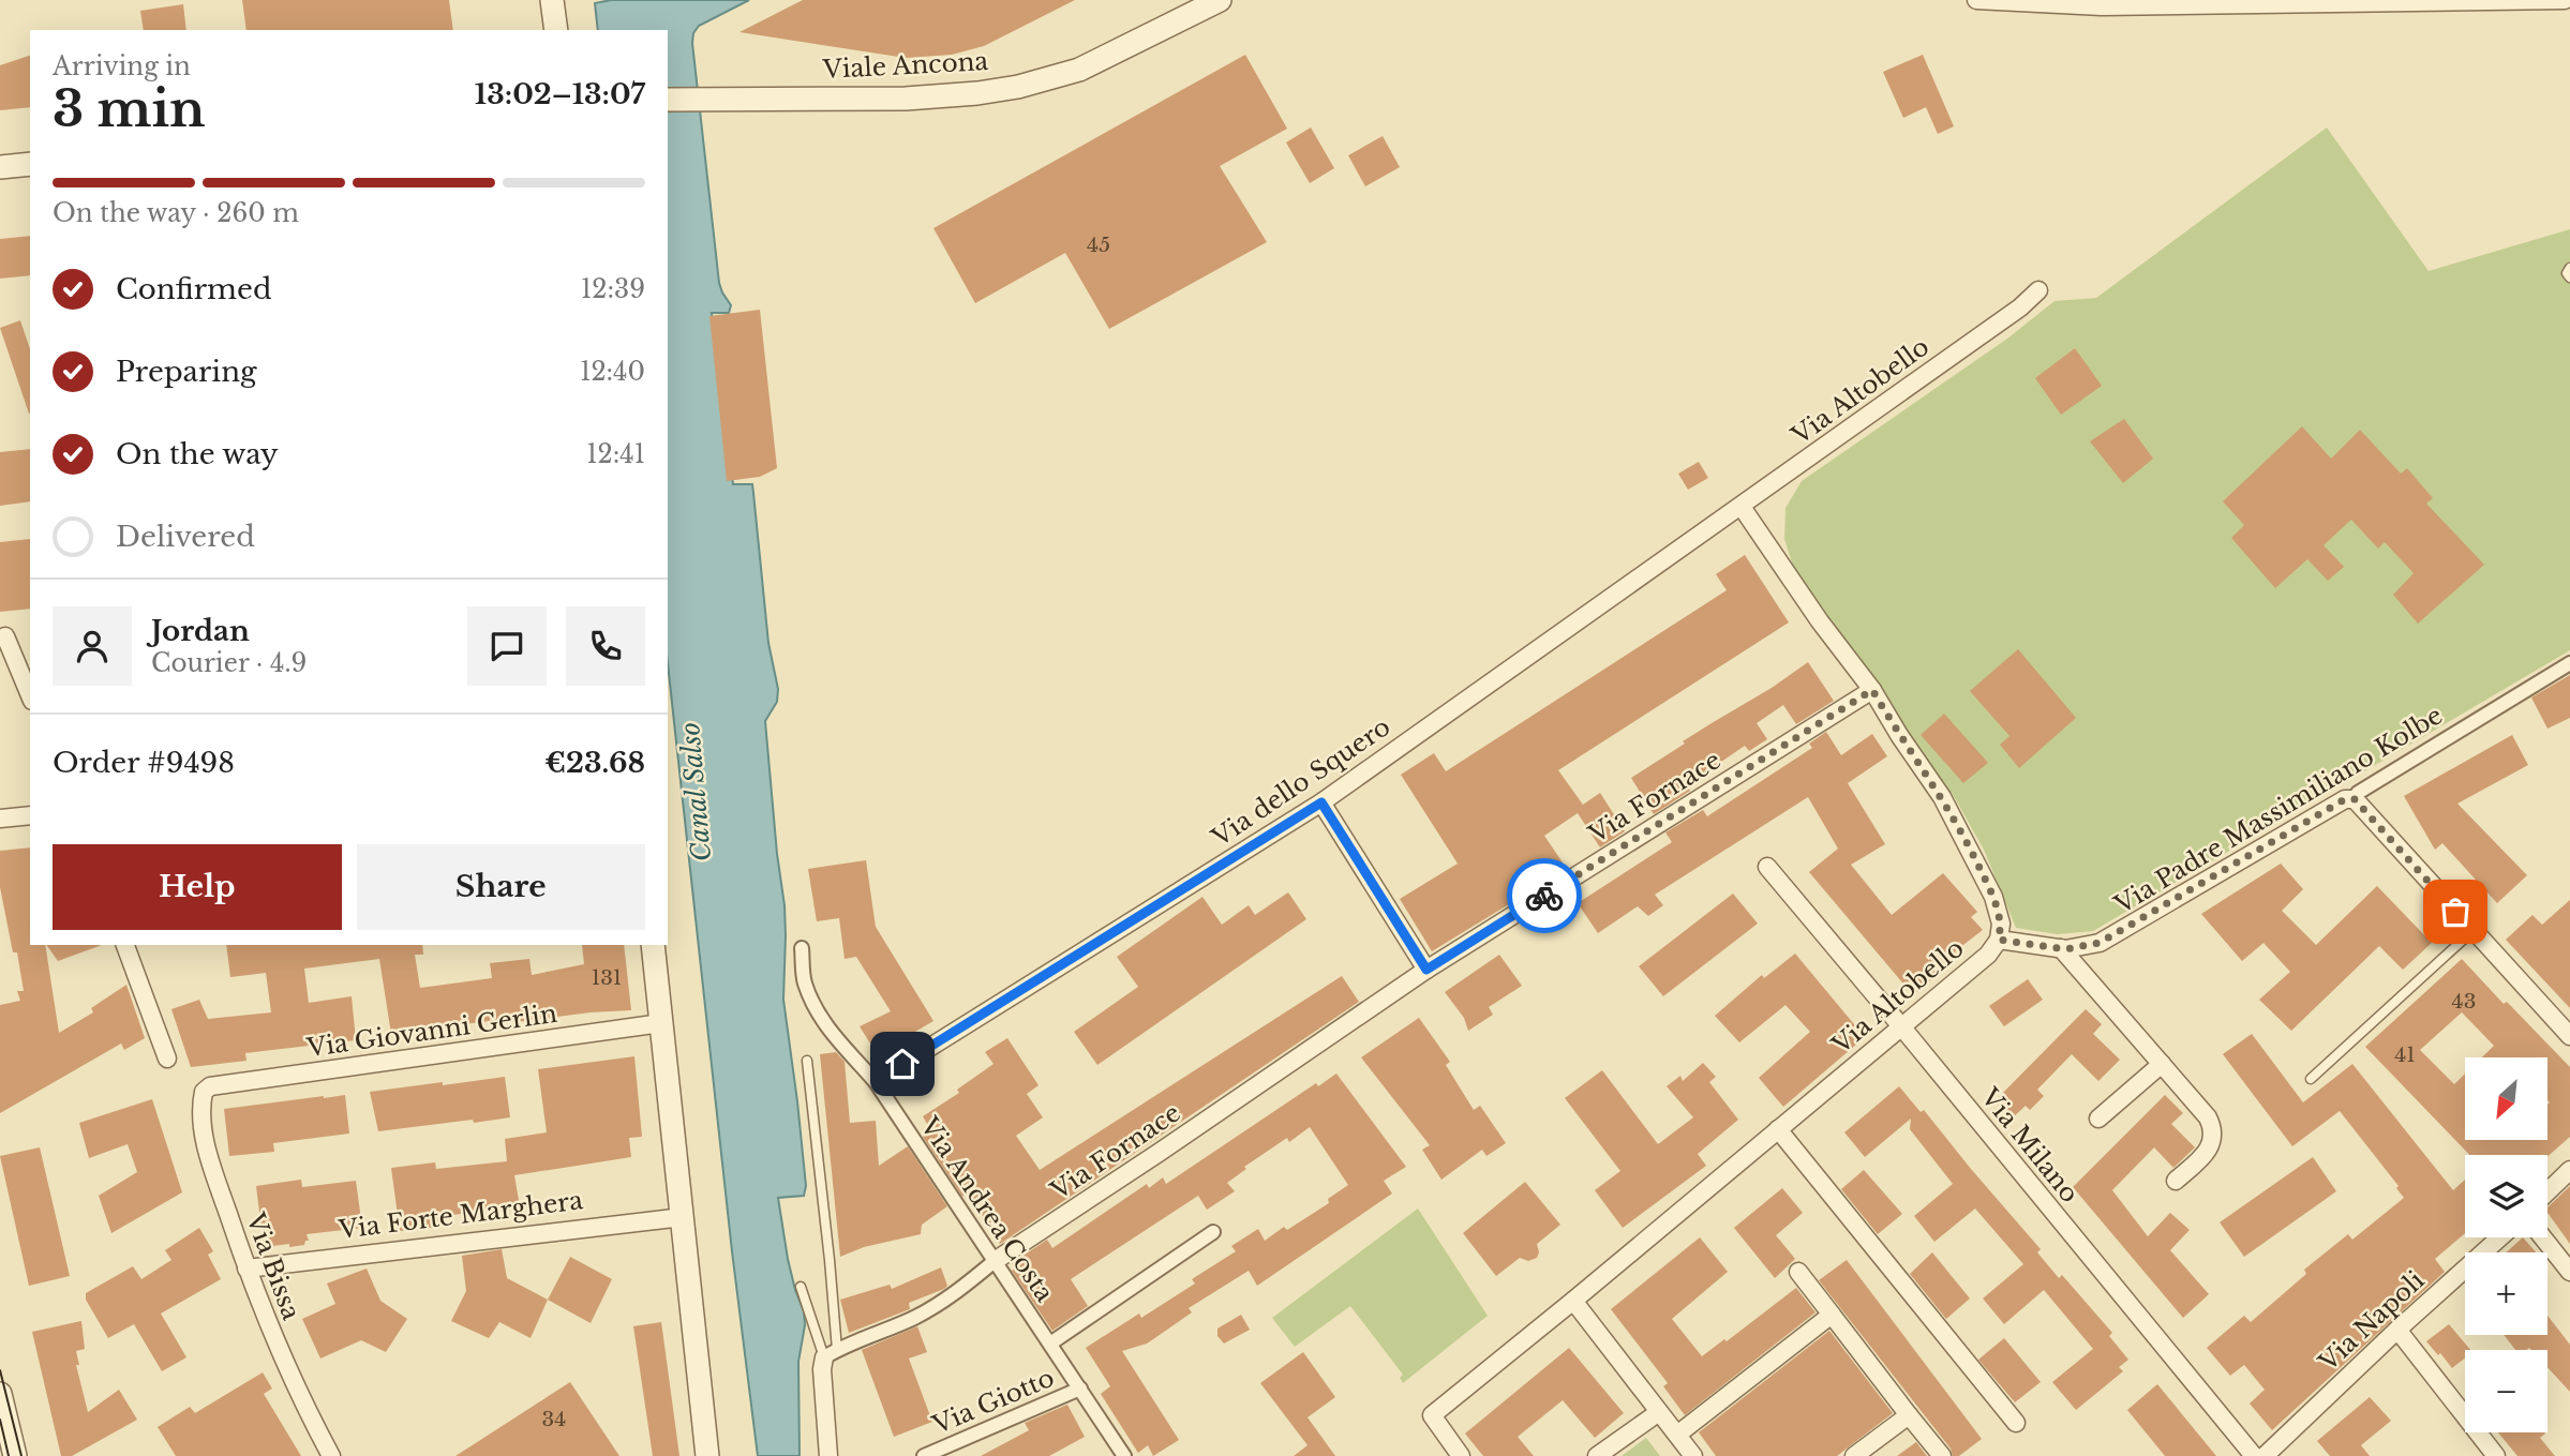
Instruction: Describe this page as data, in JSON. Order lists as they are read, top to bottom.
{
  "streets": {
    "street": [
      "Viale Ancona",
      "Via Altobello",
      "Via dello Squero",
      "Via Fornace",
      "Via Padre Massimiliano Kolbe",
      "Via Giovanni Gerlin",
      "Via Milano",
      "Via Andrea Costa",
      "Via Forte Marghera",
      "Via Bissa",
      "Via Napoli",
      "Via Giotto"
    ]
  },
  "crossings": [
    ["Via Altobello", "Via dello Squero"],
    ["Via Altobello", "Via Fornace"],
    ["Via Altobello", "Via Padre Massimiliano Kolbe"],
    ["Via Altobello", "Via Milano"],
    ["Via dello Squero", "Via Andrea Costa"],
    ["Via Fornace", "Via Andrea Costa"],
    ["Via Giovanni Gerlin", "Via Bissa"],
    ["Via Andrea Costa", "Via Giotto"],
    ["Via Forte Marghera", "Via Bissa"]
  ],
  "water": ["Canal Salso"],
  "house_numbers": [
    "45",
    "131",
    "43",
    "41",
    "34"
  ],
  "north": "bottom left",
  "page": {
    "heading": ["3 min", "Arriving in", "13:02–13:07"],
    "panel": [
      "Jordan",
      "Courier · 4.9",
      "Order #9498",
      "€23.68"
    ],
    "bar": "On the way · 260 m",
    "list": [
      ["Confirmed", "12:39"],
      ["Preparing", "12:40"],
      ["On the way", "12:41"],
      "Delivered"
    ],
    "buttons": ["Help", "Share"],
    "map_buttons": ["+", "−"]
  }
}
